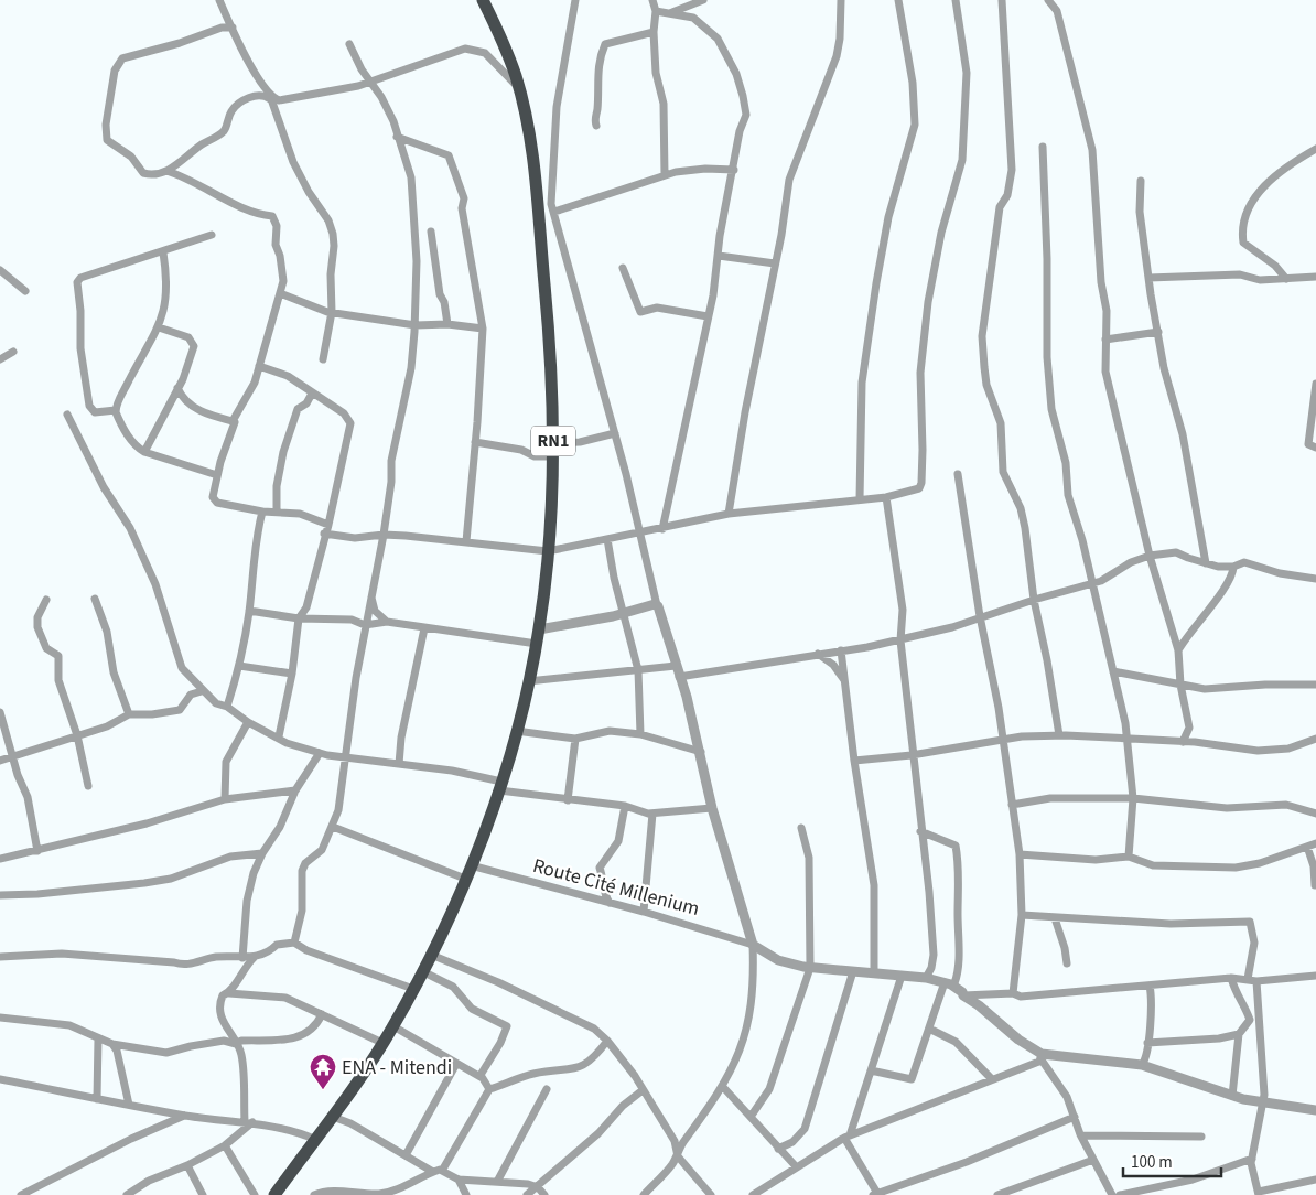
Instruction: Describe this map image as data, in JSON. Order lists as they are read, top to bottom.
{
  "streets": {
    "highway": ["RN1"],
    "street": ["Route Cité Millenium"]
  },
  "crossings": [
    ["RN1", "Route Cité Millenium"]
  ],
  "places": {
    "temple": ["ENA - Mitendi"]
  },
  "scale_bar": "100 m"
}
